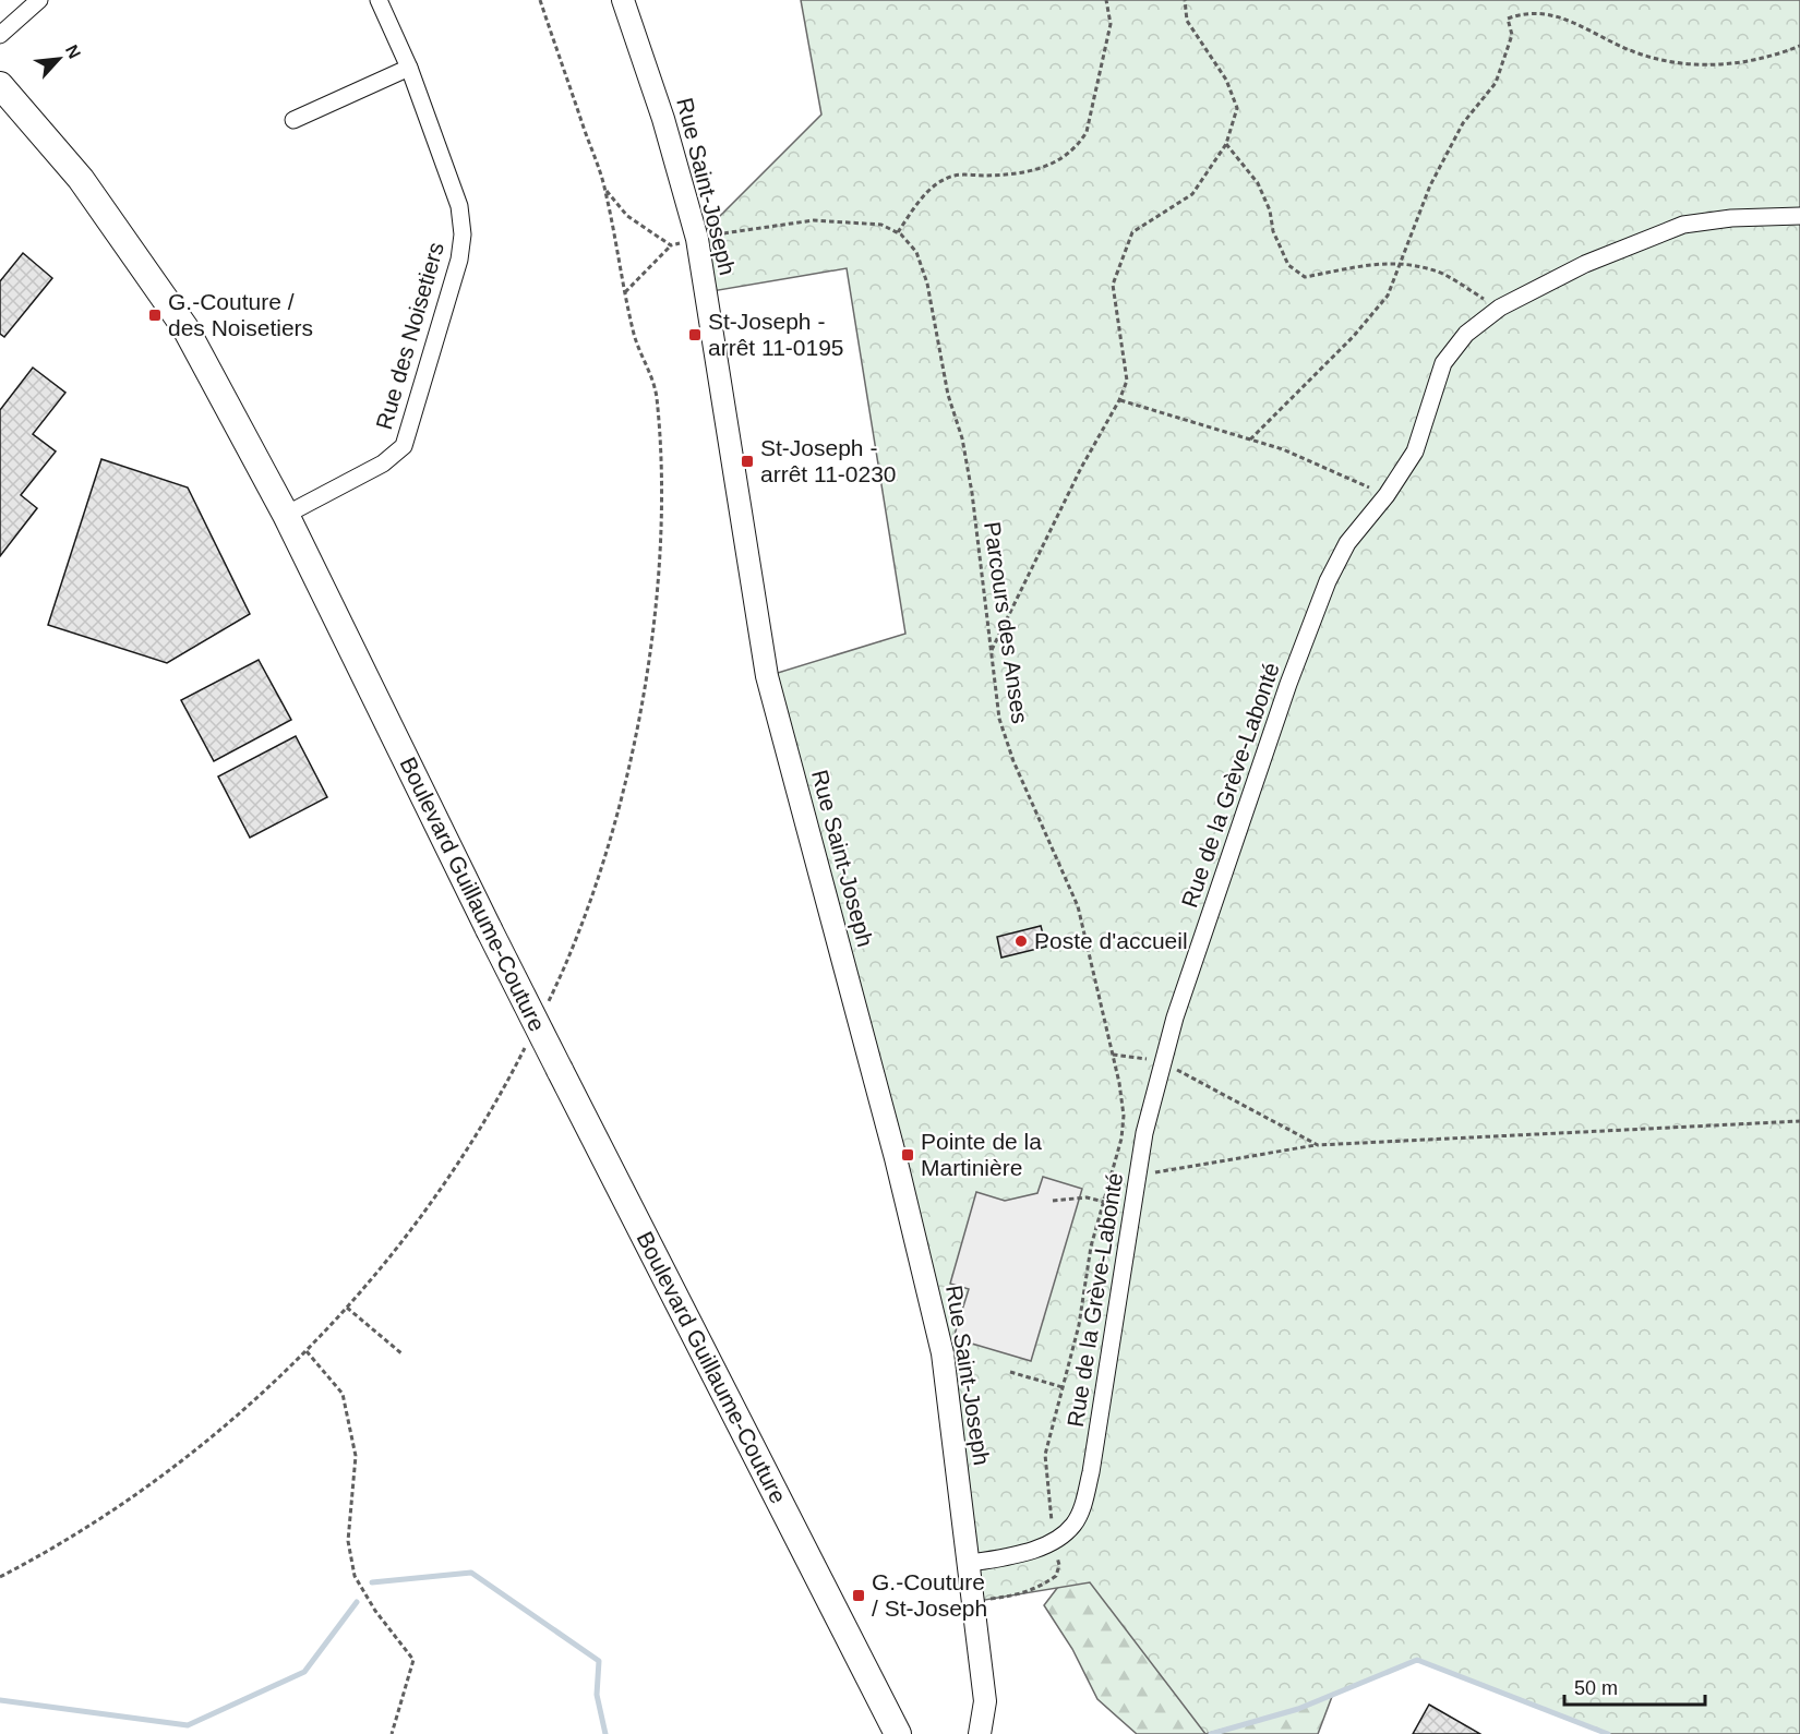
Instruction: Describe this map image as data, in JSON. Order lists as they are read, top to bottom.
{
  "streets": {
    "main road": ["Boulevard Guillaume-Couture"],
    "street": ["Rue Saint-Joseph", "Rue des Noisetiers", "Rue de la Grève-Labonté"],
    "path": ["Parcours des Anses"]
  },
  "crossings": [
    ["Rue Saint-Joseph", "Parcours des Anses"],
    ["Rue Saint-Joseph", "Rue de la Grève-Labonté"],
    ["Rue des Noisetiers", "Boulevard Guillaume-Couture"],
    ["Parcours des Anses", "Rue de la Grève-Labonté"]
  ],
  "places": {
    "transit": [
      "G.-Couture / des Noisetiers",
      "St-Joseph - arrêt 11-0195",
      "St-Joseph - arrêt 11-0230",
      "Pointe de la Martinière",
      "G.-Couture / St-Joseph"
    ],
    "other": ["Poste d'accueil"]
  },
  "scale_bar": "50 m",
  "north": "top right"
}
